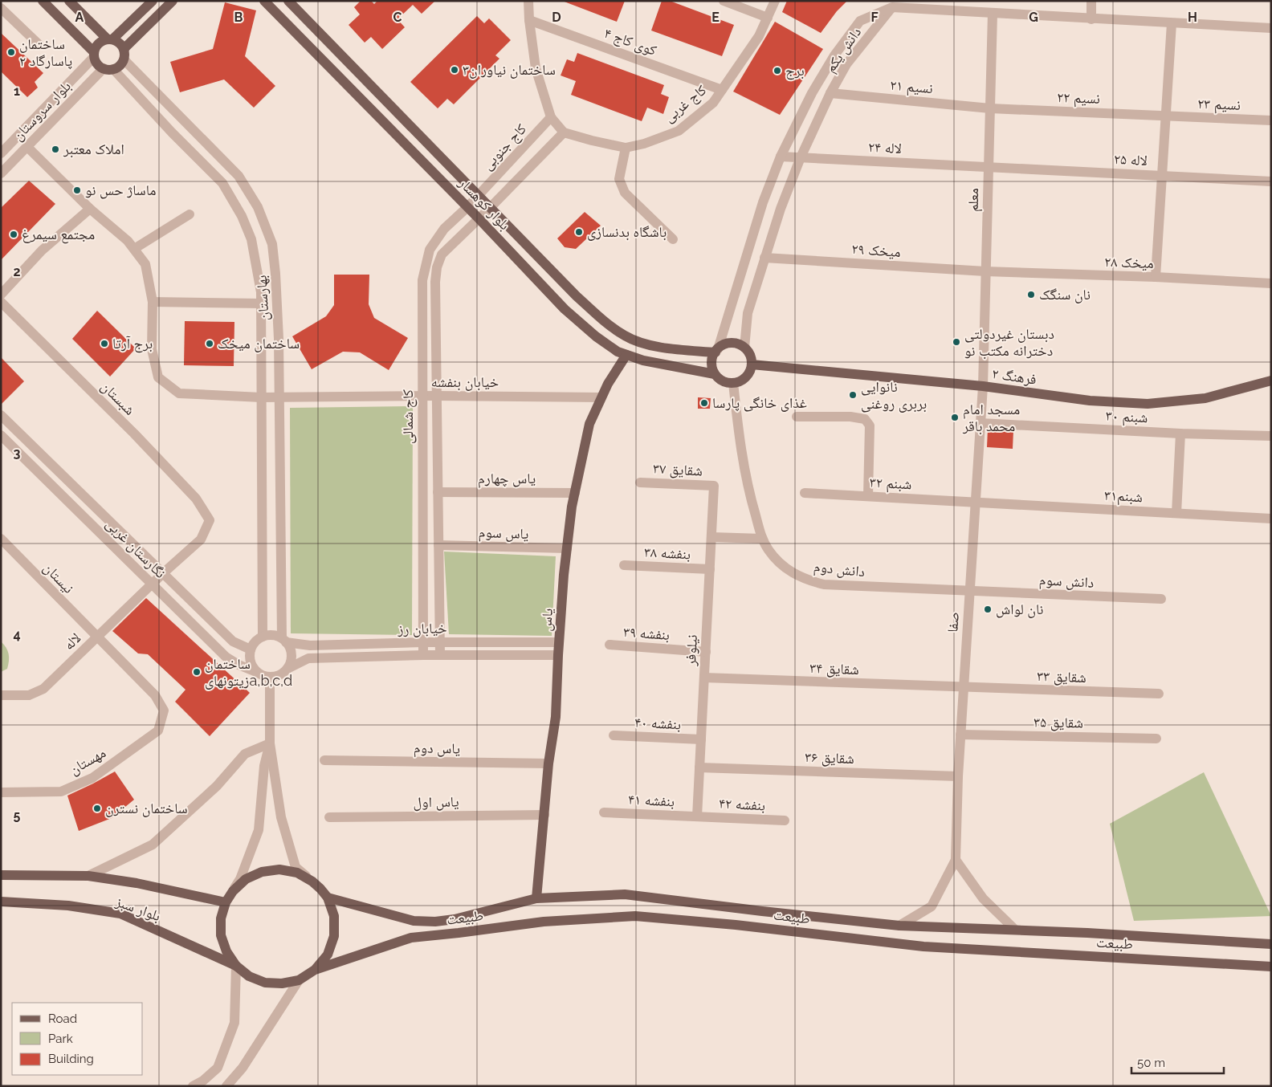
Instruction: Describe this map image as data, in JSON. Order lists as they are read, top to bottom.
{
  "streets": {
    "main road": [
      "بلوار کوهسار",
      "فرهنگ ۲",
      "یاس",
      "بلوار سبز",
      "طبیعت"
    ],
    "street": [
      "کوی کاج ۴",
      "دانش یکم",
      "نسیم ۲۱",
      "نسیم ۲۲",
      "کاج غربی",
      "نسیم ۲۳",
      "بلوار سروستان",
      "کاج جنوبی",
      "لاله ۲۴",
      "لاله ۲۵",
      "معلم",
      "میخک ۲۹",
      "میخک ۲۸",
      "بهارستان",
      "خیابان بنفشه",
      "شبستان",
      "کاج شمالی",
      "شبنم ۳۰",
      "شقایق ۳۷",
      "یاس چهارم",
      "شبنم ۳۲",
      "شبنم۳۱",
      "یاس سوم",
      "نگارستان غربی",
      "بنفشه ۳۸",
      "دانش دوم",
      "نیستان",
      "دانش سوم",
      "صفا",
      "خیابان رز",
      "بنفشه ۳۹",
      "لاله",
      "نیلوفر",
      "شقایق ۳۴",
      "شقایق ۳۳",
      "شقایق ۳۵",
      "بنفشه ۴۰",
      "یاس دوم",
      "شقایق ۳۶",
      "مهستان",
      "بنفشه ۴۱",
      "یاس اول",
      "بنفشه ۴۲"
    ]
  },
  "crossings": [
    ["کوی کاج ۴", "کاج غربی"],
    ["دانش یکم", "نسیم ۲۱"],
    ["دانش یکم", "لاله ۲۴"],
    ["دانش یکم", "بلوار کوهسار"],
    ["دانش یکم", "میخک ۲۹"],
    ["دانش یکم", "فرهنگ ۲"],
    ["دانش یکم", "دانش دوم"],
    ["نسیم ۲۱", "نسیم ۲۲"],
    ["نسیم ۲۱", "معلم"],
    ["نسیم ۲۲", "نسیم ۲۳"],
    ["نسیم ۲۲", "معلم"],
    ["بلوار سروستان", "بهارستان"],
    ["بلوار سروستان", "خیابان بنفشه"],
    ["کاج جنوبی", "بلوار کوهسار"],
    ["کاج جنوبی", "کاج شمالی"],
    ["لاله ۲۴", "لاله ۲۵"],
    ["لاله ۲۴", "معلم"],
    ["لاله ۲۵", "معلم"],
    ["معلم", "میخک ۲۹"],
    ["معلم", "میخک ۲۸"],
    ["معلم", "فرهنگ ۲"],
    ["معلم", "صفا"],
    ["بلوار کوهسار", "فرهنگ ۲"],
    ["بلوار کوهسار", "کاج شمالی"],
    ["بلوار کوهسار", "دانش دوم"],
    ["بلوار کوهسار", "یاس"],
    ["میخک ۲۹", "میخک ۲۸"],
    ["بهارستان", "خیابان بنفشه"],
    ["بهارستان", "نگارستان غربی"],
    ["بهارستان", "خیابان رز"],
    ["فرهنگ ۲", "دانش دوم"],
    ["فرهنگ ۲", "صفا"],
    ["خیابان بنفشه", "کاج شمالی"],
    ["خیابان بنفشه", "یاس"],
    ["شبستان", "لاله"],
    ["کاج شمالی", "یاس چهارم"],
    ["کاج شمالی", "یاس سوم"],
    ["کاج شمالی", "خیابان رز"],
    ["شبنم ۳۰", "صفا"],
    ["شقایق ۳۷", "نیلوفر"],
    ["یاس چهارم", "یاس"],
    ["شبنم ۳۲", "شبنم۳۱"],
    ["شبنم ۳۲", "صفا"],
    ["شبنم۳۱", "صفا"],
    ["یاس سوم", "یاس"],
    ["نگارستان غربی", "خیابان رز"],
    ["نگارستان غربی", "لاله"],
    ["بنفشه ۳۸", "نیلوفر"],
    ["دانش دوم", "دانش سوم"],
    ["دانش دوم", "صفا"],
    ["نیستان", "لاله"],
    ["نیستان", "مهستان"],
    ["دانش سوم", "صفا"],
    ["یاس", "خیابان رز"],
    ["یاس", "یاس دوم"],
    ["یاس", "یاس اول"],
    ["یاس", "طبیعت"],
    ["صفا", "شقایق ۳۴"],
    ["صفا", "شقایق ۳۳"],
    ["صفا", "شقایق ۳۵"],
    ["صفا", "شقایق ۳۶"],
    ["بنفشه ۳۹", "نیلوفر"],
    ["نیلوفر", "شقایق ۳۴"],
    ["نیلوفر", "بنفشه ۴۰"],
    ["نیلوفر", "شقایق ۳۶"],
    ["نیلوفر", "بنفشه ۴۱"],
    ["نیلوفر", "بنفشه ۴۲"],
    ["شقایق ۳۴", "شقایق ۳۳"],
    ["بنفشه ۴۱", "بنفشه ۴۲"],
    ["بلوار سبز", "طبیعت"]
  ],
  "places": [
    "ساختمان پاسارگاد ۲",
    "ساختمان نیاوران۳",
    "برج",
    "املاک معتبر",
    "ماساژ حس نو",
    "باشگاه بدنسازی",
    "مجتمع سیمرغ",
    "نان سنگک",
    "دبستان غیردولتی دخترانه مکتب نو",
    "برج آرتا",
    "ساختمان میخک",
    "نانوایی بربری روغنی",
    "غذای خانگی پارسا",
    "مسجد امام محمد باقر",
    "نان لواش",
    "ساختمان زیتونهایa,b,c,d",
    "ساختمان نسترن"
  ],
  "legend": ["Road", "Park", "Building"],
  "scale_bar": "50 m",
  "grid": {
    "columns": [
      "A",
      "B",
      "C",
      "D",
      "E",
      "F",
      "G",
      "H"
    ],
    "rows": [
      "1",
      "2",
      "3",
      "4",
      "5"
    ]
  }
}
